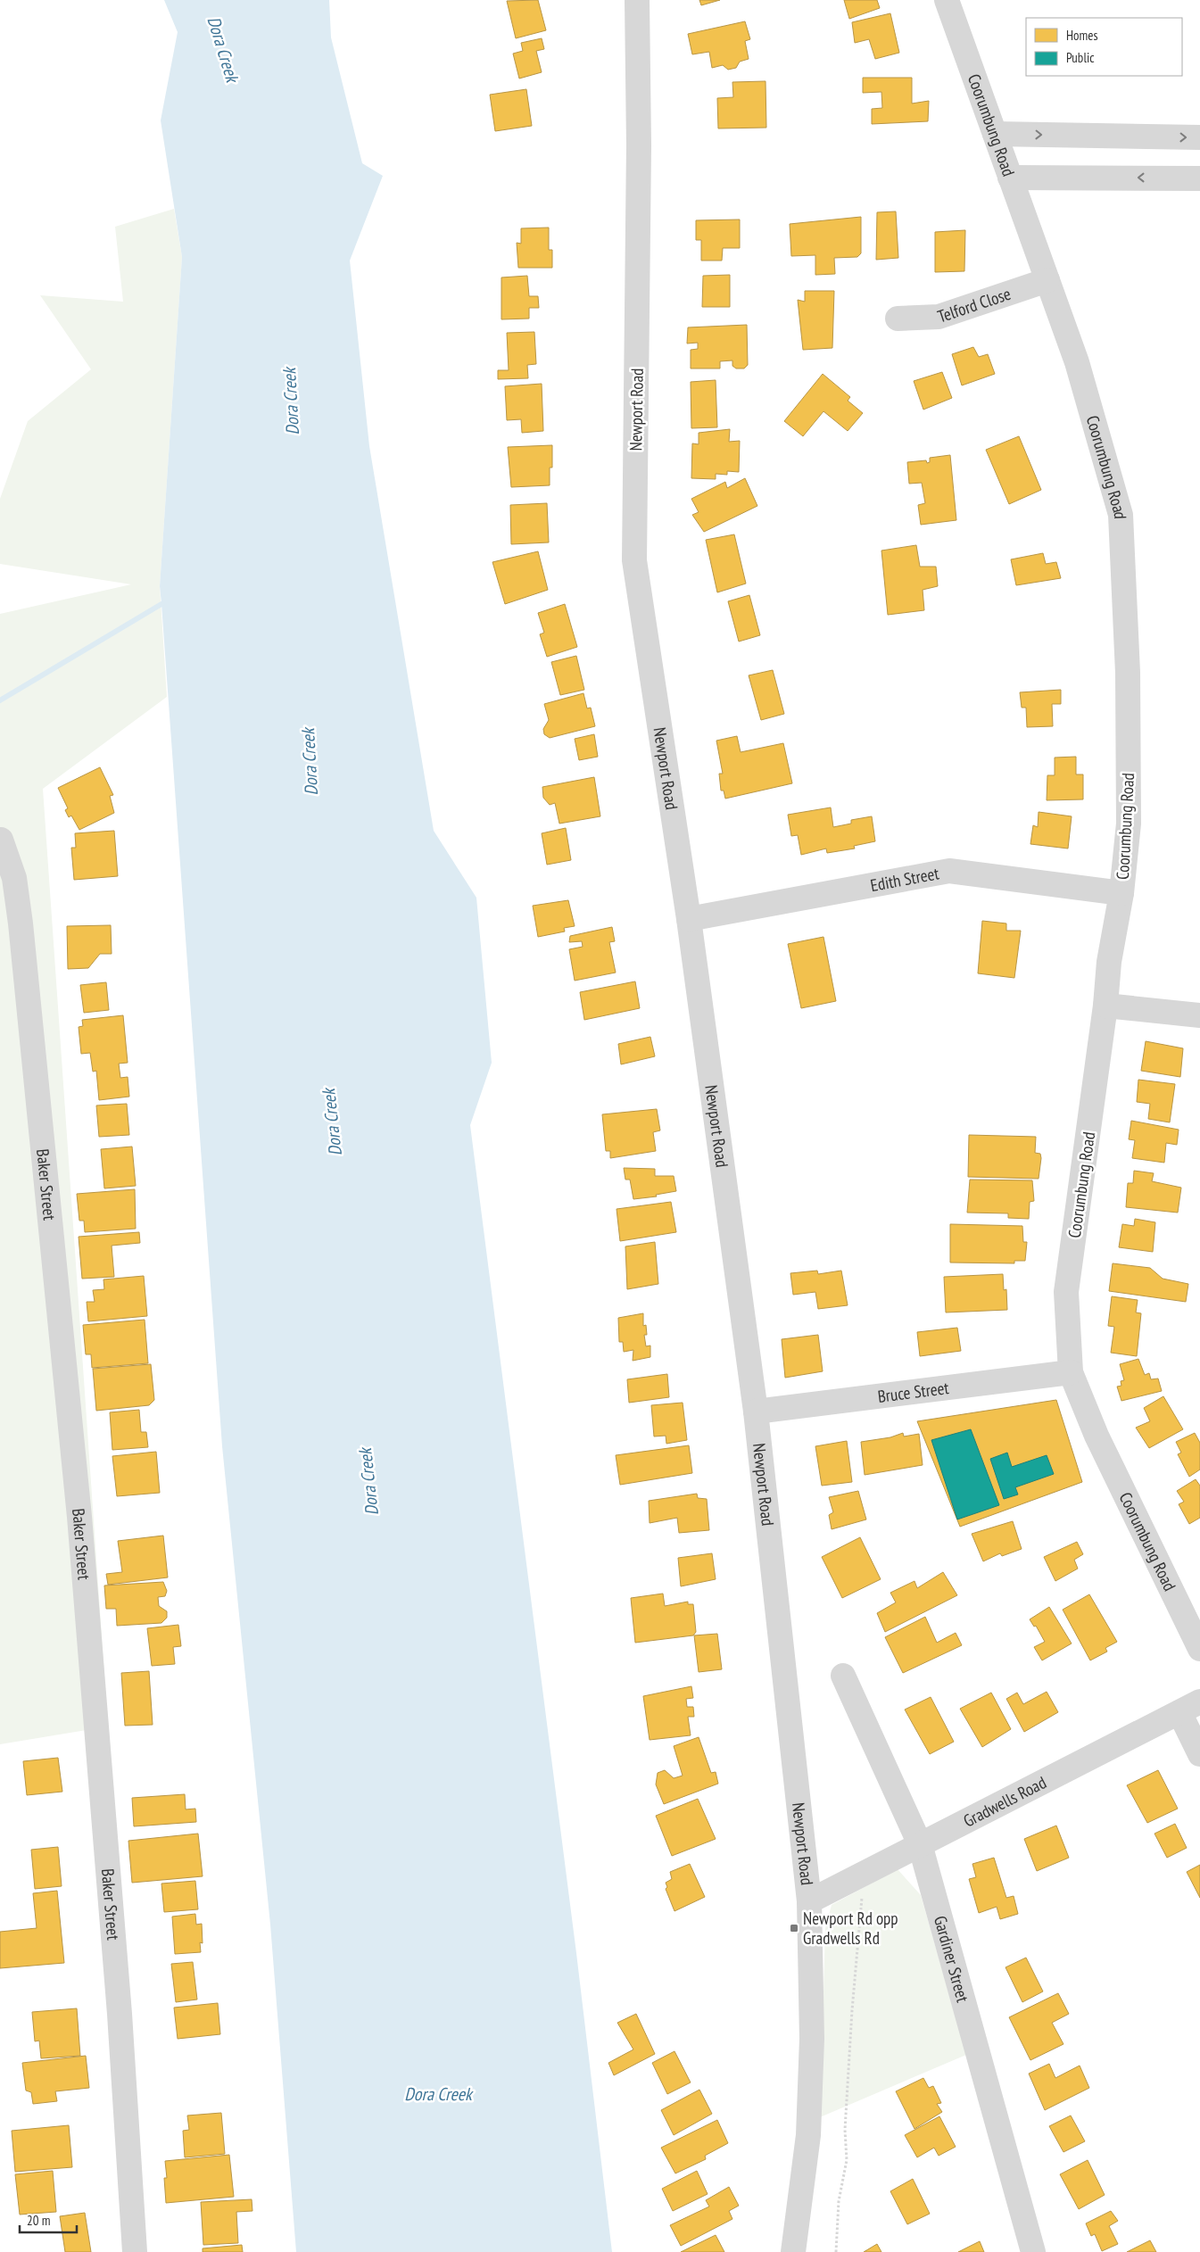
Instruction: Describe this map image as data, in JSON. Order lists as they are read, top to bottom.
{
  "streets": {
    "street": [
      "Coorumbung Road",
      "Telford Close",
      "Newport Road",
      "Edith Street",
      "Baker Street",
      "Bruce Street",
      "Gradwells Road",
      "Gardiner Street"
    ]
  },
  "crossings": [
    ["Coorumbung Road", "Telford Close"],
    ["Coorumbung Road", "Edith Street"],
    ["Coorumbung Road", "Bruce Street"],
    ["Newport Road", "Edith Street"],
    ["Newport Road", "Bruce Street"],
    ["Newport Road", "Gradwells Road"],
    ["Gradwells Road", "Gardiner Street"]
  ],
  "water": ["Dora Creek"],
  "places": {
    "transit": ["Newport Rd opp Gradwells Rd"]
  },
  "legend": ["Homes", "Public"],
  "scale_bar": "20 m"
}
